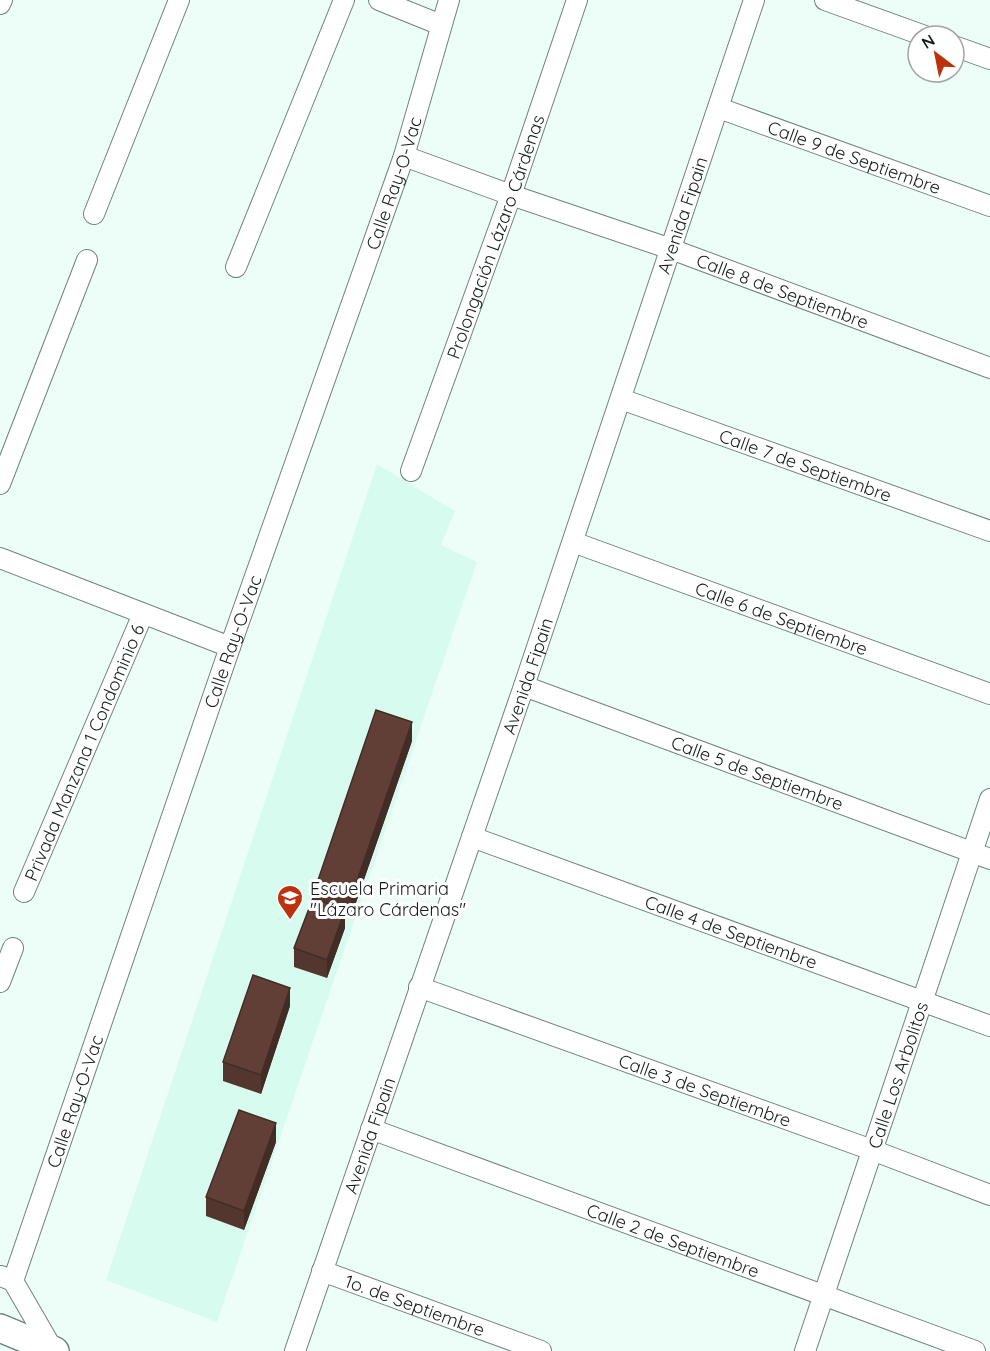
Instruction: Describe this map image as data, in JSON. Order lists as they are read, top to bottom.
{
  "streets": {
    "street": [
      "Calle 9 de Septiembre",
      "Calle Ray-O-Vac",
      "Avenida Fipain",
      "Prolongación Lázaro Cárdenas",
      "Calle 8 de Septiembre",
      "Calle 7 de Septiembre",
      "Calle 6 de Septiembre",
      "Privada Manzana 1 Condominio 6",
      "Calle 5 de Septiembre",
      "Calle 4 de Septiembre",
      "Calle Los Arbolitos",
      "Calle 3 de Septiembre",
      "Calle 2 de Septiembre",
      "1o. de Septiembre"
    ]
  },
  "crossings": [
    ["Calle 9 de Septiembre", "Avenida Fipain"],
    ["Calle Ray-O-Vac", "Calle 8 de Septiembre"],
    ["Avenida Fipain", "Calle 8 de Septiembre"],
    ["Avenida Fipain", "Calle 7 de Septiembre"],
    ["Avenida Fipain", "Calle 6 de Septiembre"],
    ["Avenida Fipain", "Calle 5 de Septiembre"],
    ["Avenida Fipain", "Calle 4 de Septiembre"],
    ["Avenida Fipain", "Calle 3 de Septiembre"],
    ["Avenida Fipain", "Calle 2 de Septiembre"],
    ["Avenida Fipain", "1o. de Septiembre"],
    ["Prolongación Lázaro Cárdenas", "Calle 8 de Septiembre"],
    ["Calle 5 de Septiembre", "Calle Los Arbolitos"],
    ["Calle 4 de Septiembre", "Calle Los Arbolitos"],
    ["Calle Los Arbolitos", "Calle 3 de Septiembre"],
    ["Calle Los Arbolitos", "Calle 2 de Septiembre"]
  ],
  "places": {
    "school or university": ["Escuela Primaria \"Lázaro Cárdenas\""]
  },
  "north": "top left"
}
